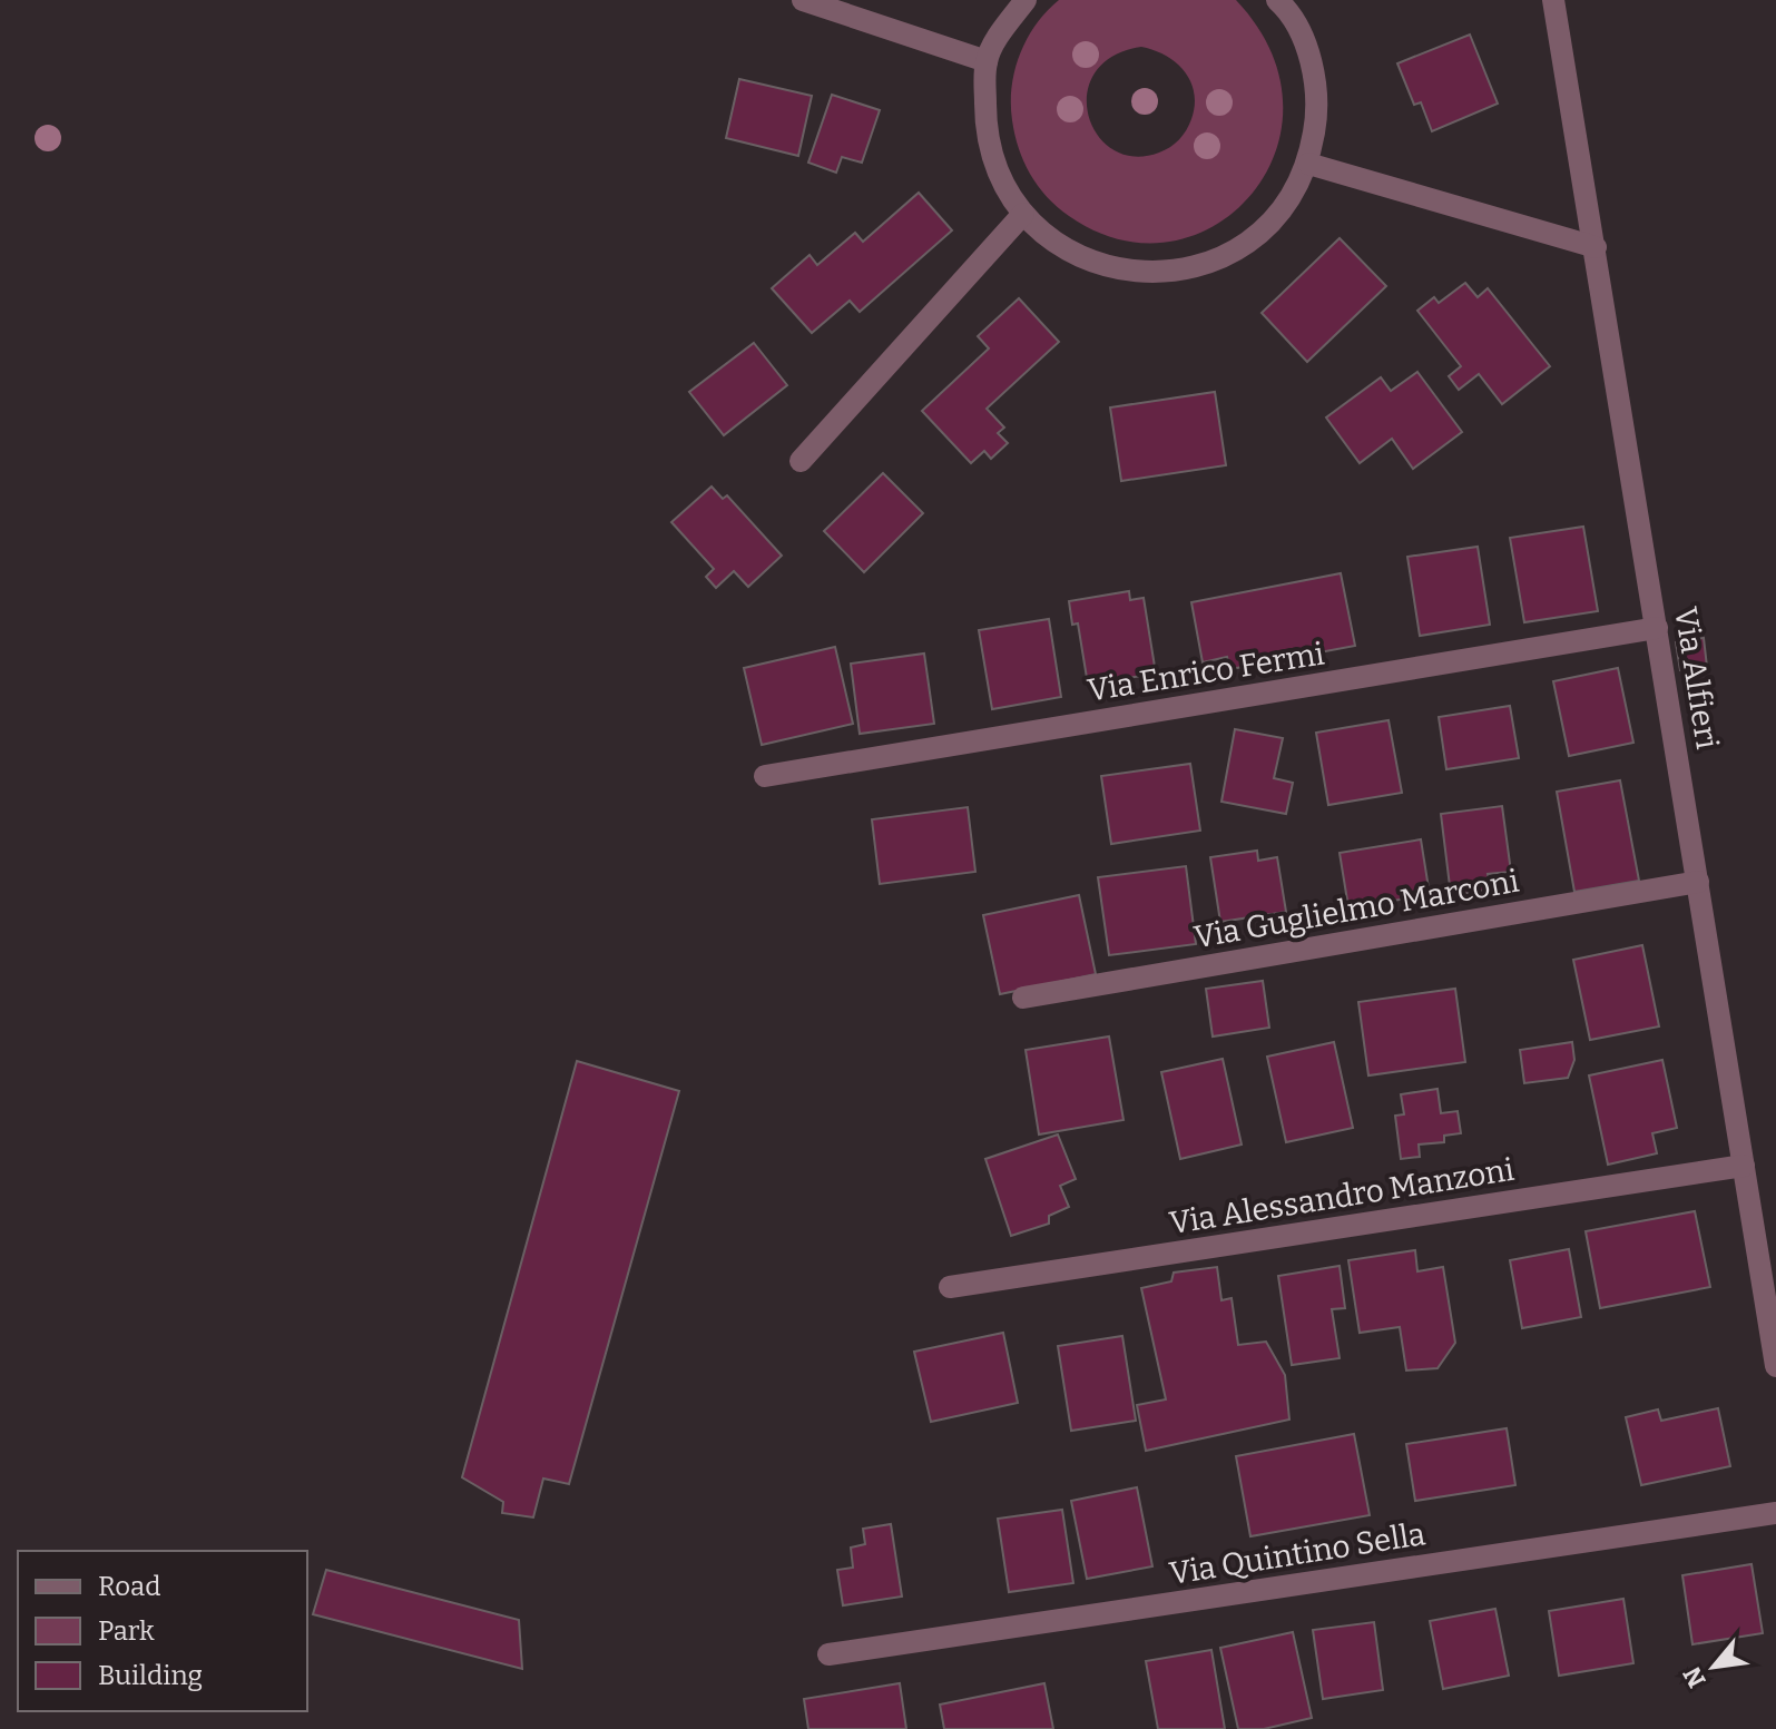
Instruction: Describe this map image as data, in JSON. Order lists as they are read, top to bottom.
{
  "streets": {
    "street": [
      "Via Enrico Fermi",
      "Via Alfieri",
      "Via Guglielmo Marconi",
      "Via Alessandro Manzoni",
      "Via Quintino Sella"
    ]
  },
  "crossings": [
    ["Via Enrico Fermi", "Via Alfieri"],
    ["Via Alfieri", "Via Guglielmo Marconi"],
    ["Via Alfieri", "Via Alessandro Manzoni"]
  ],
  "legend": ["Road", "Park", "Building"],
  "north": "bottom left"
}
